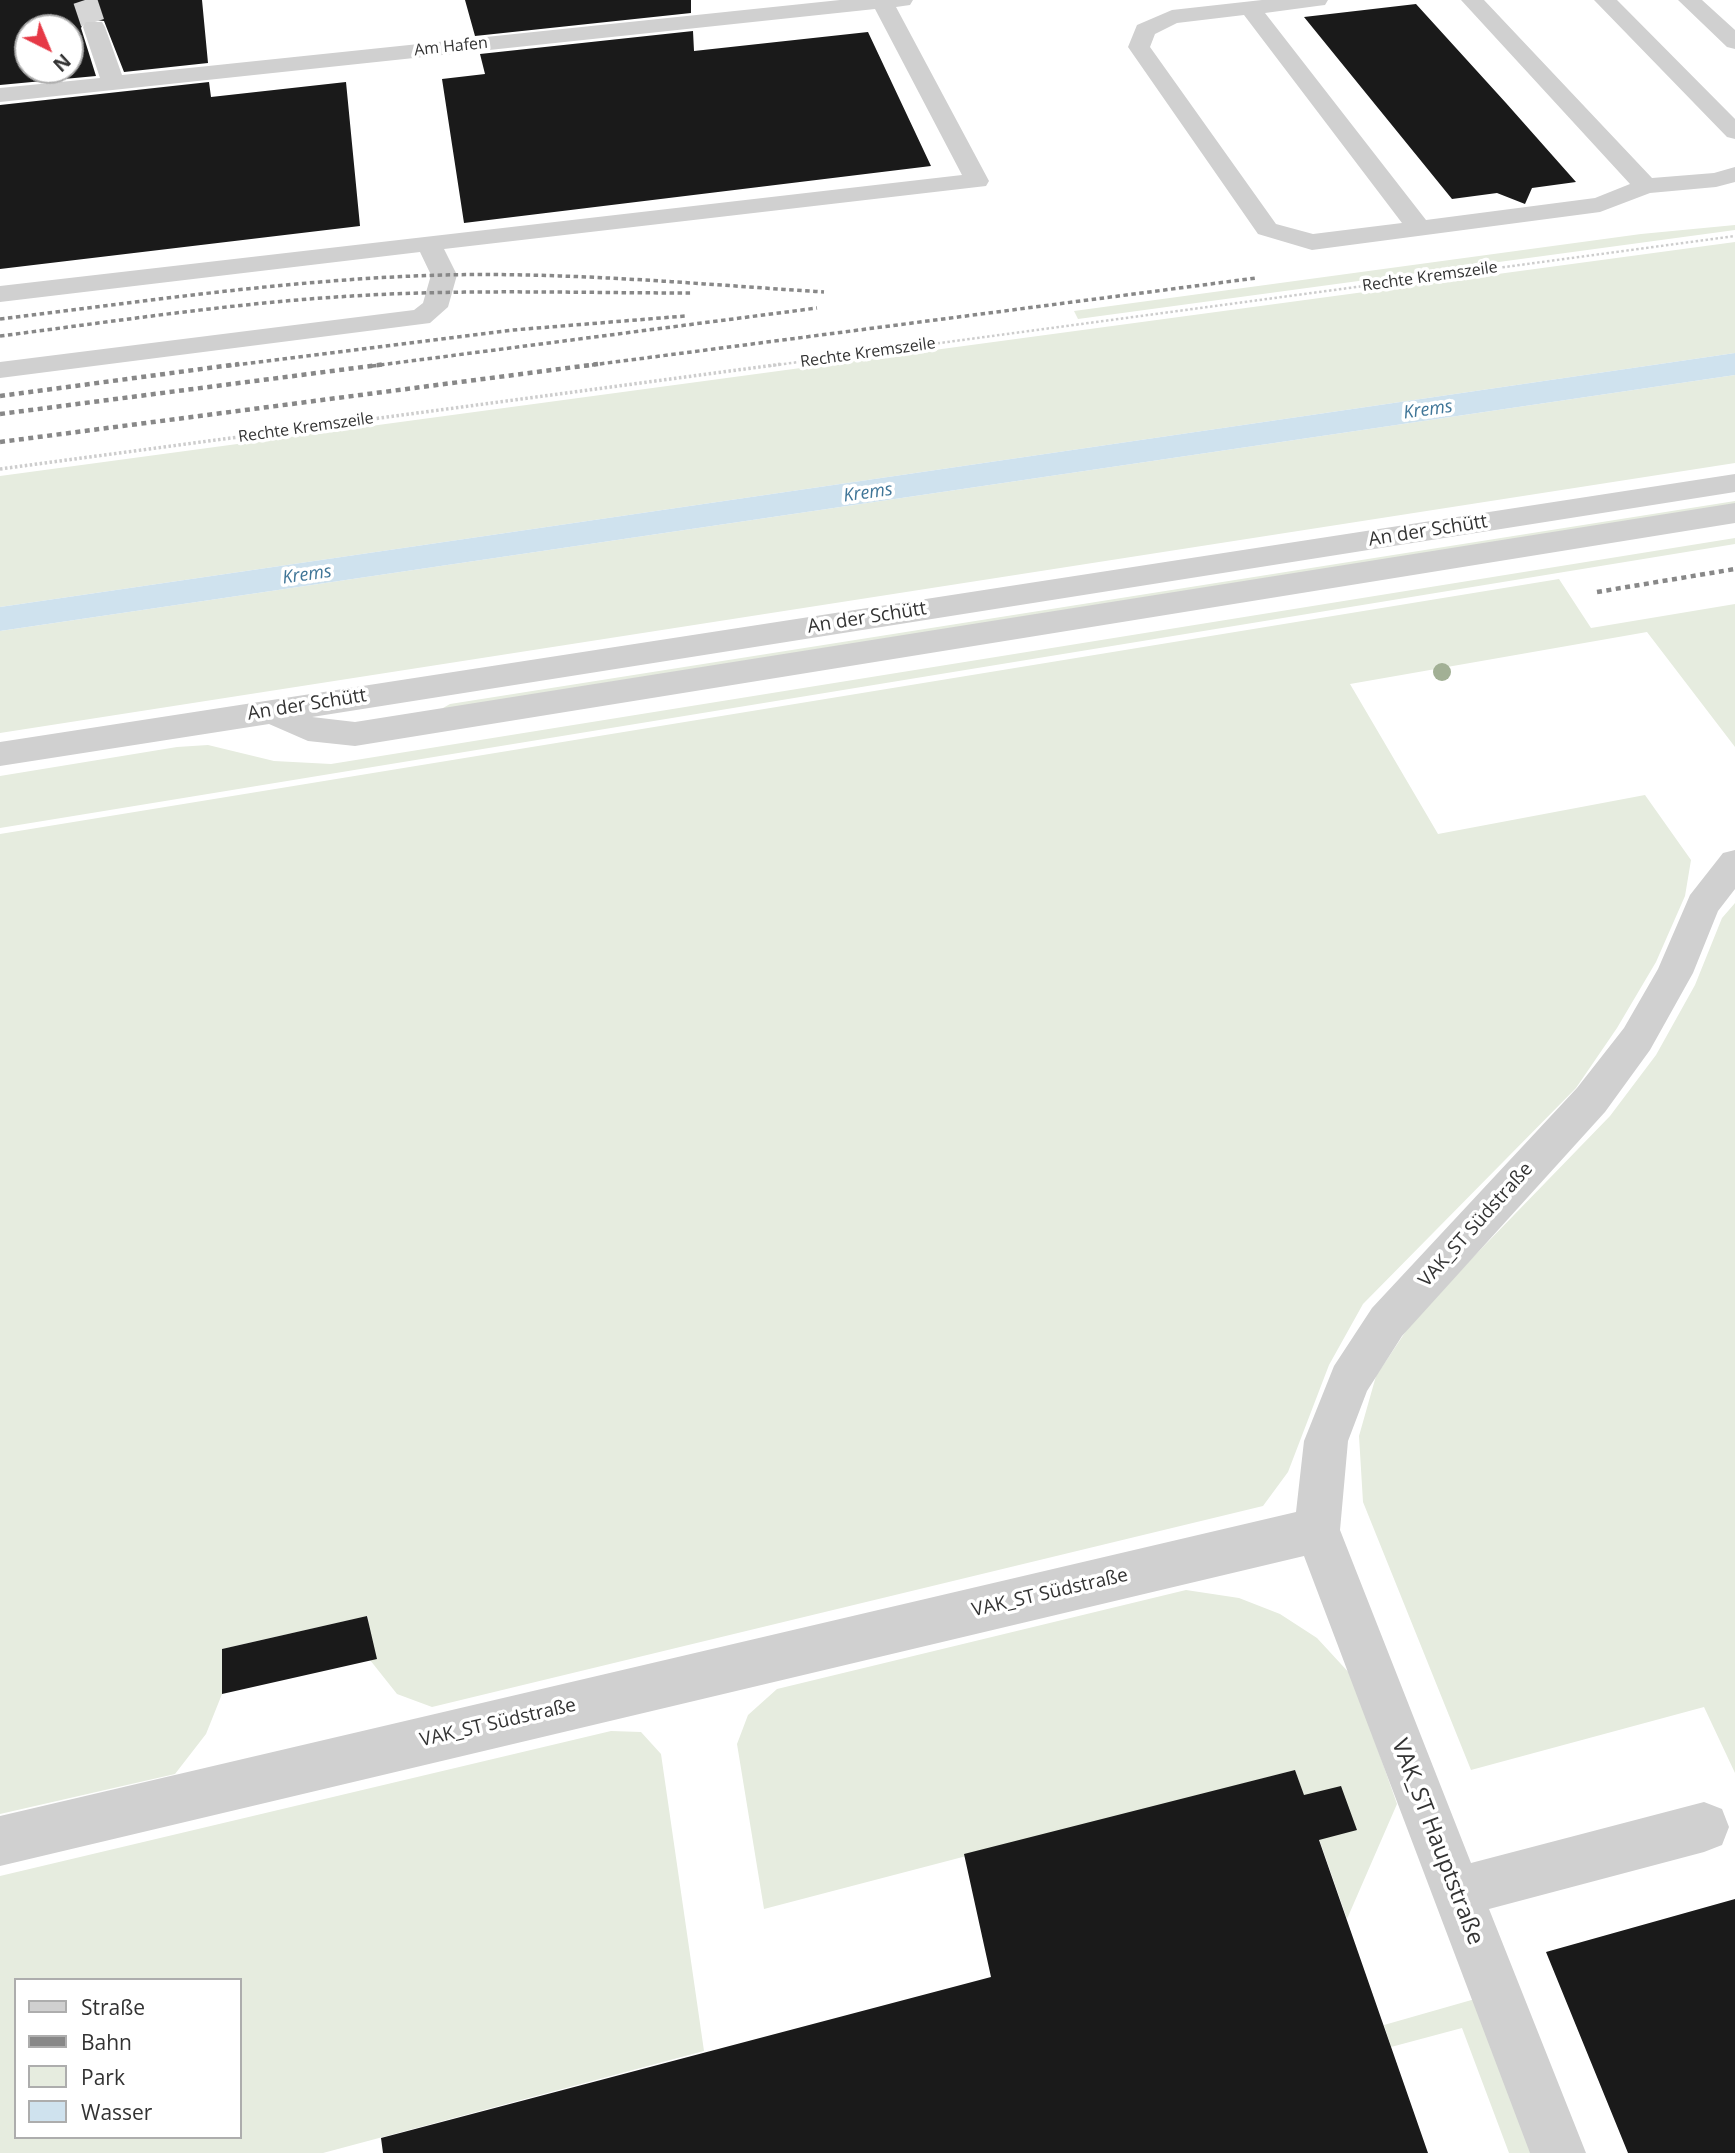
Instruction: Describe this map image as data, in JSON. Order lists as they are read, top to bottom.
{
  "streets": {
    "street": [
      "Am Hafen",
      "An der Schütt",
      "VAK_ST Südstraße",
      "VAK_ST Hauptstraße"
    ],
    "path": ["Rechte Kremszeile"]
  },
  "crossings": [
    ["VAK_ST Südstraße", "VAK_ST Hauptstraße"]
  ],
  "water": ["Krems"],
  "legend": [
    "Straße",
    "Bahn",
    "Park",
    "Wasser"
  ],
  "north": "bottom right"
}
